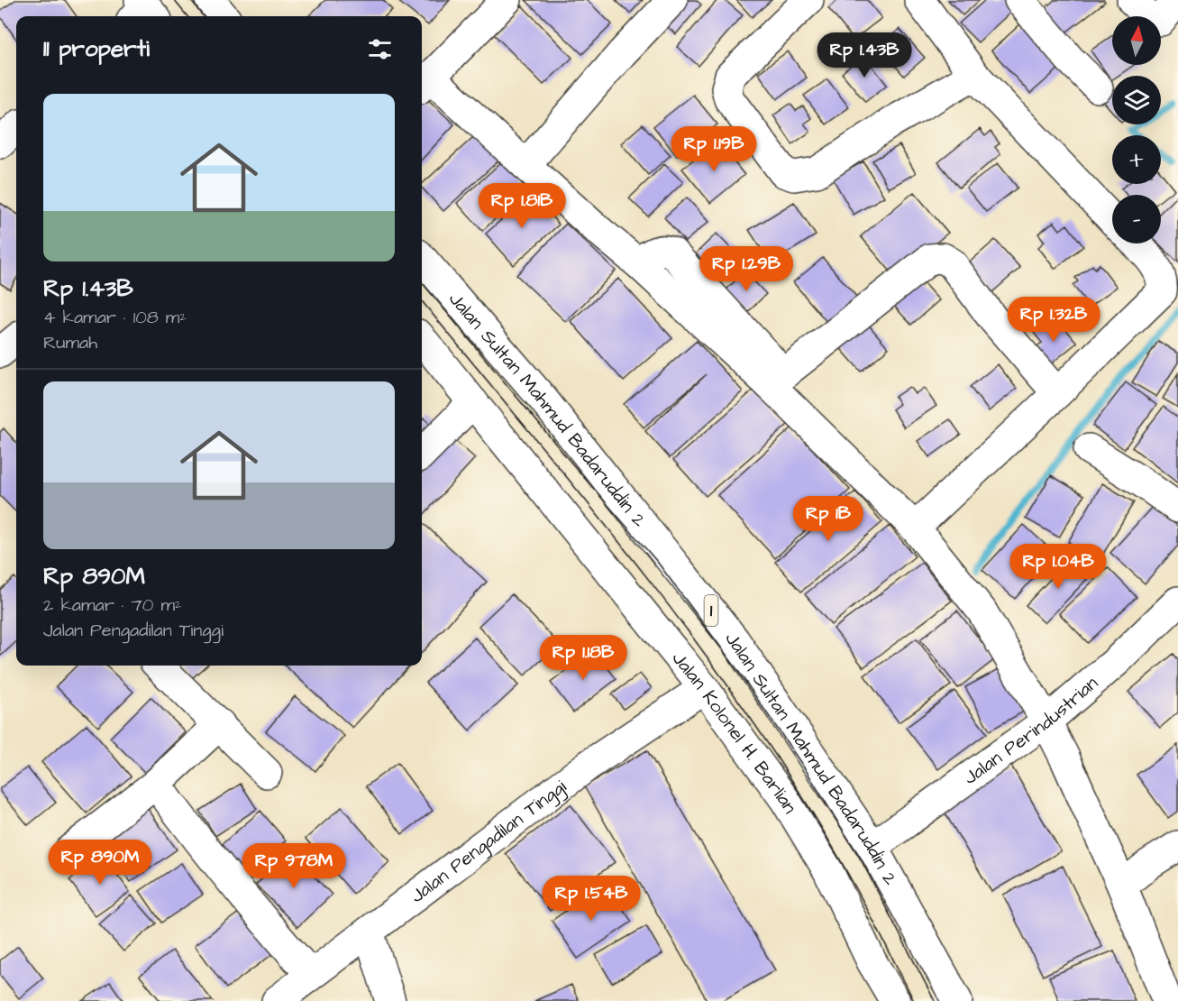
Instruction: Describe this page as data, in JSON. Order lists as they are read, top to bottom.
{
  "streets": {
    "main road": [
      "Jalan Sultan Mahmud Badaruddin 2",
      "1",
      "Jalan Perindustrian",
      "Jalan Kolonel H. Barlian",
      "Jalan Pengadilan Tinggi"
    ]
  },
  "crossings": [
    ["Jalan Sultan Mahmud Badaruddin 2", "Jalan Perindustrian"],
    ["Jalan Kolonel H. Barlian", "Jalan Pengadilan Tinggi"]
  ],
  "north": "top",
  "page": {
    "map_buttons": ["+", "−"],
    "heading": "11 properti",
    "price": [
      "Rp 1.43B",
      "Rp 1.19B",
      "Rp 1.81B",
      "Rp 1.29B",
      "Rp 1.32B",
      "Rp 1B",
      "Rp 1.04B",
      "Rp 1.18B",
      "Rp 890M",
      "Rp 978M",
      "Rp 1.54B"
    ],
    "list": [
      {
        "name": "Rp 1.43B",
        "note": "4 kamar · 108 m² · Rumah"
      },
      {
        "name": "Rp 890M",
        "note": "2 kamar · 70 m² · Jalan Pengadilan Tinggi"
      }
    ]
  }
}
